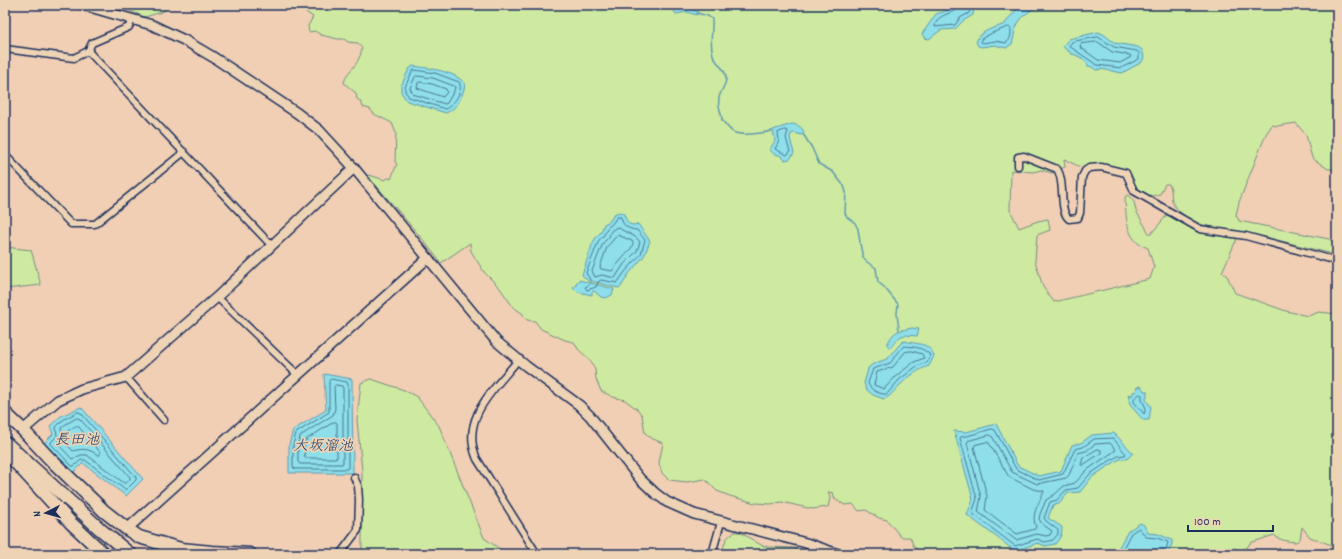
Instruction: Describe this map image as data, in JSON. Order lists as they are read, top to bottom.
{
  "water": ["長田池", "大坂溜池"],
  "scale_bar": "100 m",
  "north": "left"
}
